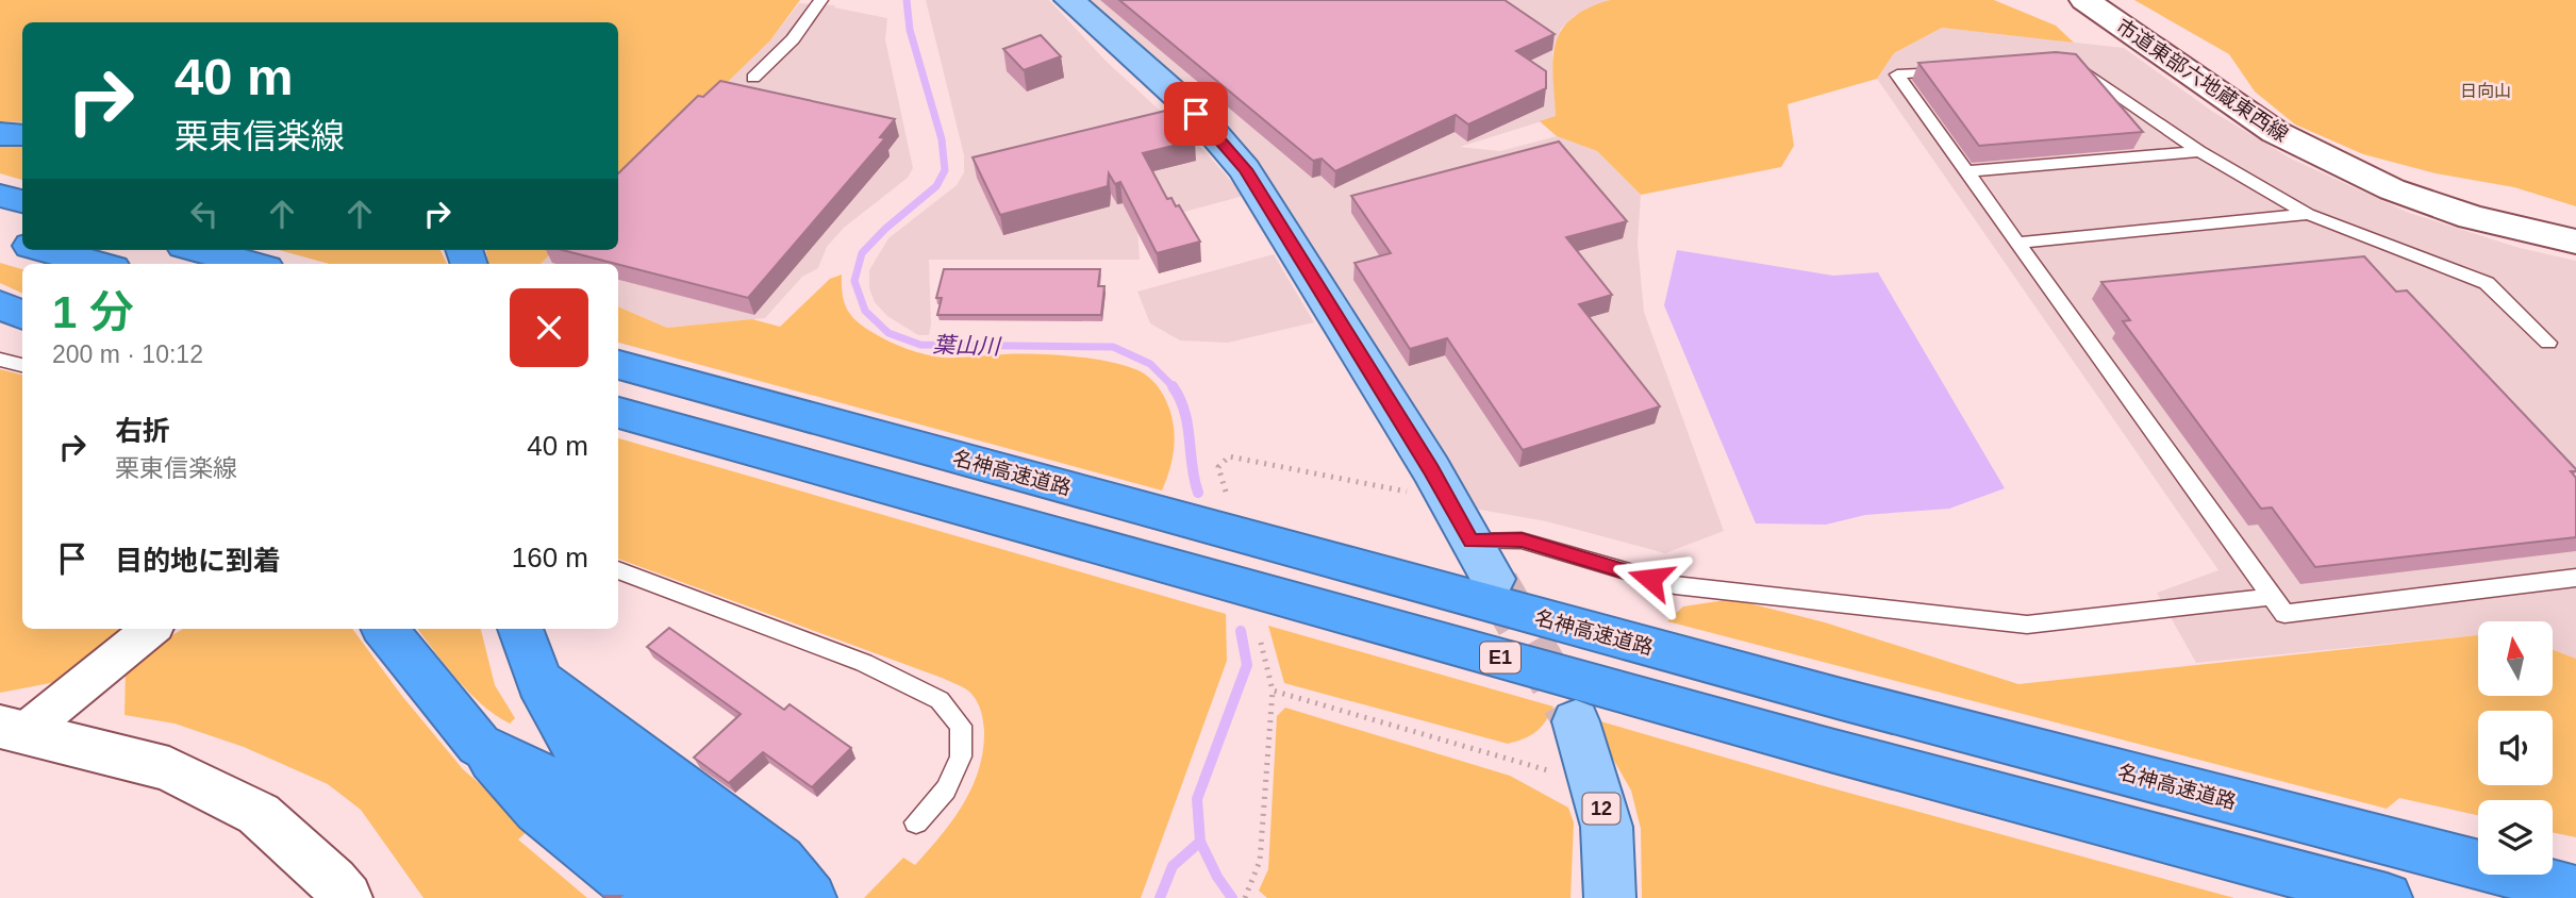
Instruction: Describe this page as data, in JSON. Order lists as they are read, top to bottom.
{
  "streets": {
    "highway": ["名神高速道路", "E1"],
    "main road": ["12"],
    "street": ["市道東部六地蔵東西線"]
  },
  "water": ["葉山川"],
  "parks": ["日向山"],
  "north": "top",
  "page": {
    "turn": ["40 m", "栗東信楽線"],
    "heading": ["1 分", "200 m · 10:12"],
    "list": [
      {
        "name": "右折",
        "note": "栗東信楽線",
        "value": "40 m"
      },
      {
        "name": "目的地に到着",
        "value": "160 m"
      }
    ]
  }
}
